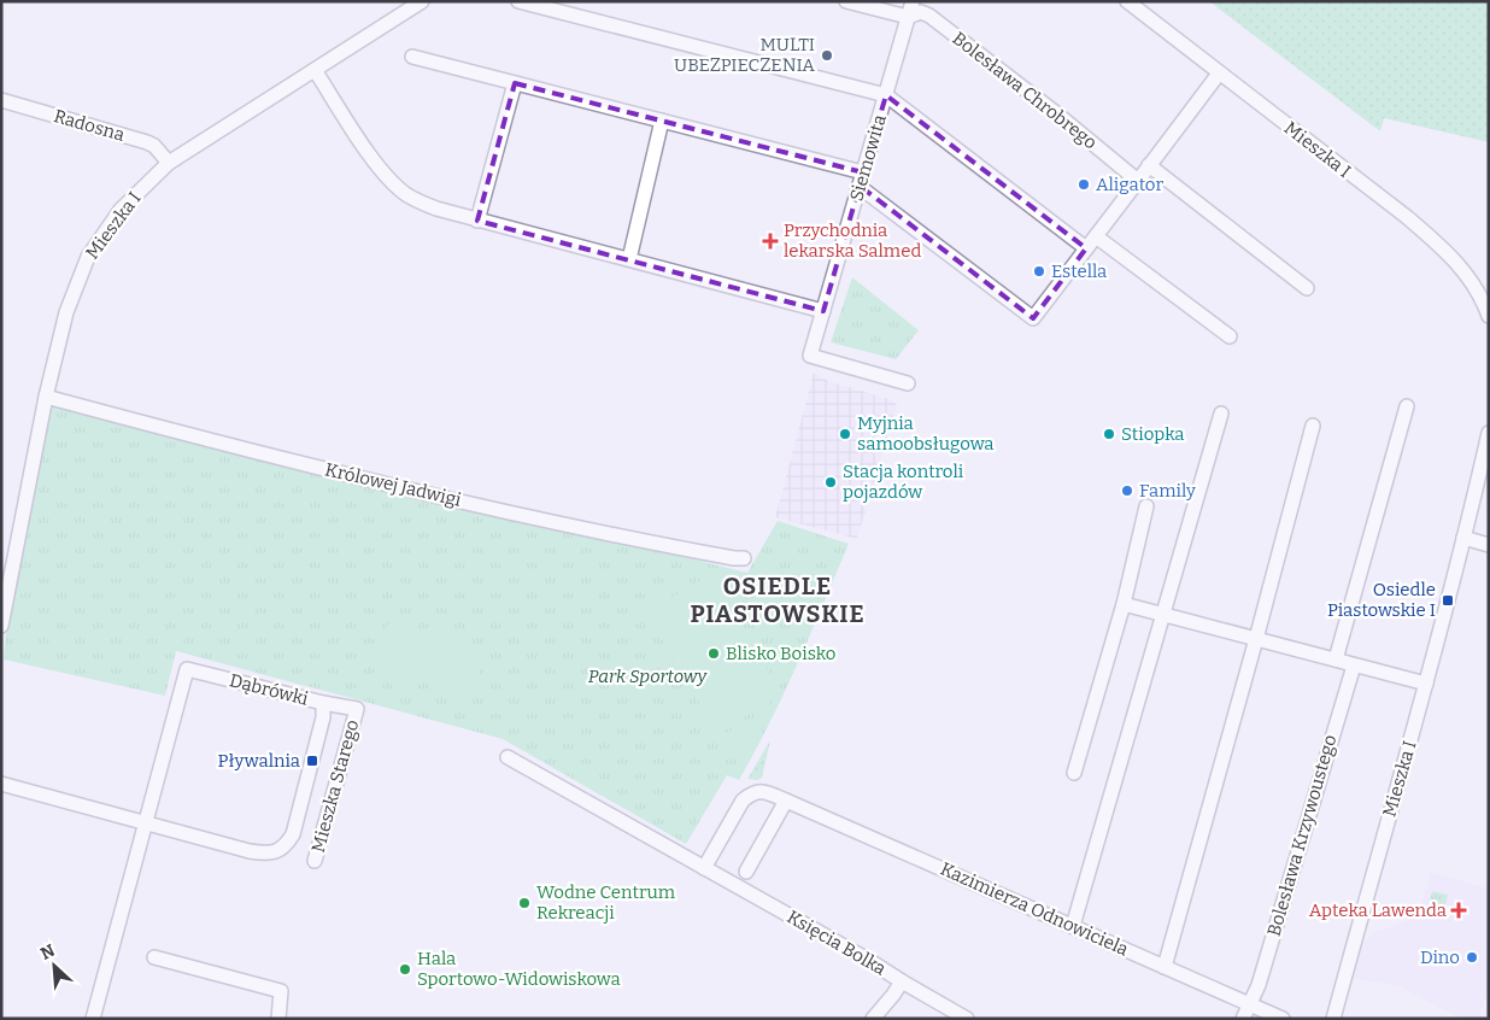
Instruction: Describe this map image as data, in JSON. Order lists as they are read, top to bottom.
{
  "streets": {
    "street": [
      "Bolesława Chrobrego",
      "Radosna",
      "Mieszka I",
      "Siemowita",
      "Królowej Jadwigi",
      "Dąbrówki",
      "Mieszka Starego",
      "Bolesława Krzywoustego",
      "Kazimierza Odnowiciela",
      "Księcia Bolka"
    ]
  },
  "crossings": [
    ["Bolesława Chrobrego", "Siemowita"],
    ["Radosna", "Mieszka I"],
    ["Mieszka I", "Królowej Jadwigi"],
    ["Dąbrówki", "Mieszka Starego"],
    ["Bolesława Krzywoustego", "Kazimierza Odnowiciela"]
  ],
  "districts": ["OSIEDLE PIASTOWSKIE"],
  "parks": ["Park Sportowy"],
  "places": {
    "other": [
      "MULTI UBEZPIECZENIA",
      "Aligator",
      "Estella",
      "Myjnia samoobsługowa",
      "Stiopka",
      "Stacja kontroli pojazdów",
      "Family",
      "Blisko Boisko",
      "Wodne Centrum Rekreacji",
      "Dino",
      "Hala Sportowo-Widowiskowa"
    ],
    "health": ["Przychodnia lekarska Salmed", "Apteka Lawenda"],
    "transit": ["Osiedle Piastowskie I", "Pływalnia"]
  },
  "north": "top left"
}
